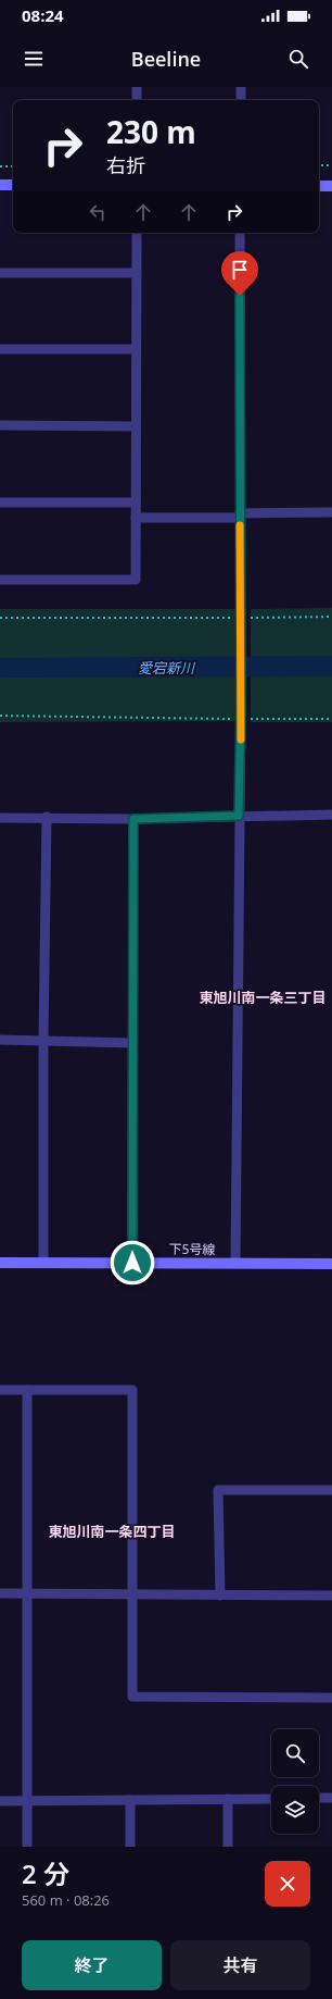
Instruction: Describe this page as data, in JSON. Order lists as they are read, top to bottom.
{
  "streets": {
    "street": ["下5号線"]
  },
  "districts": ["東旭川南一条三丁目", "東旭川南一条四丁目"],
  "water": ["愛宕新川"],
  "page": {
    "status": "08:24",
    "header": "Beeline",
    "turn": ["230 m", "右折"],
    "heading": ["2 分", "560 m · 08:26"],
    "buttons": ["終了", "共有"]
  }
}
